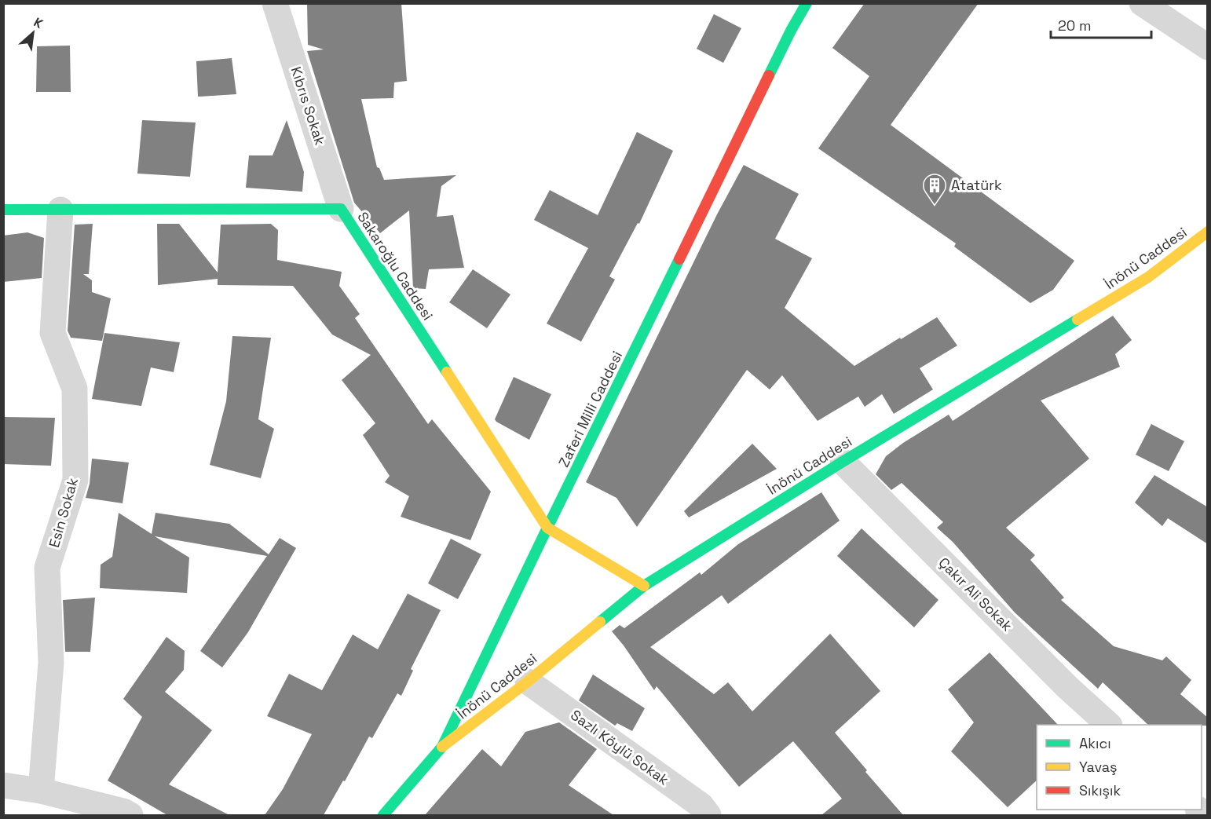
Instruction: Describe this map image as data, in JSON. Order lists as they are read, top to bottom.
{
  "streets": {
    "street": [
      "Kıbrıs Sokak",
      "İnönü Caddesi",
      "Sakaroğlu Caddesi",
      "Zaferi Milli Caddesi",
      "Esin Sokak",
      "Çakır Ali Sokak",
      "Sazlı Köylü Sokak"
    ]
  },
  "crossings": [
    ["Kıbrıs Sokak", "Sakaroğlu Caddesi"],
    ["İnönü Caddesi", "Sakaroğlu Caddesi"],
    ["İnönü Caddesi", "Zaferi Milli Caddesi"],
    ["İnönü Caddesi", "Çakır Ali Sokak"],
    ["İnönü Caddesi", "Sazlı Köylü Sokak"],
    ["Sakaroğlu Caddesi", "Zaferi Milli Caddesi"],
    ["Sakaroğlu Caddesi", "Esin Sokak"]
  ],
  "places": {
    "building": ["Atatürk"]
  },
  "legend": ["Akıcı", "Yavaş", "Sıkışık"],
  "scale_bar": "20 m",
  "north": "top right"
}
